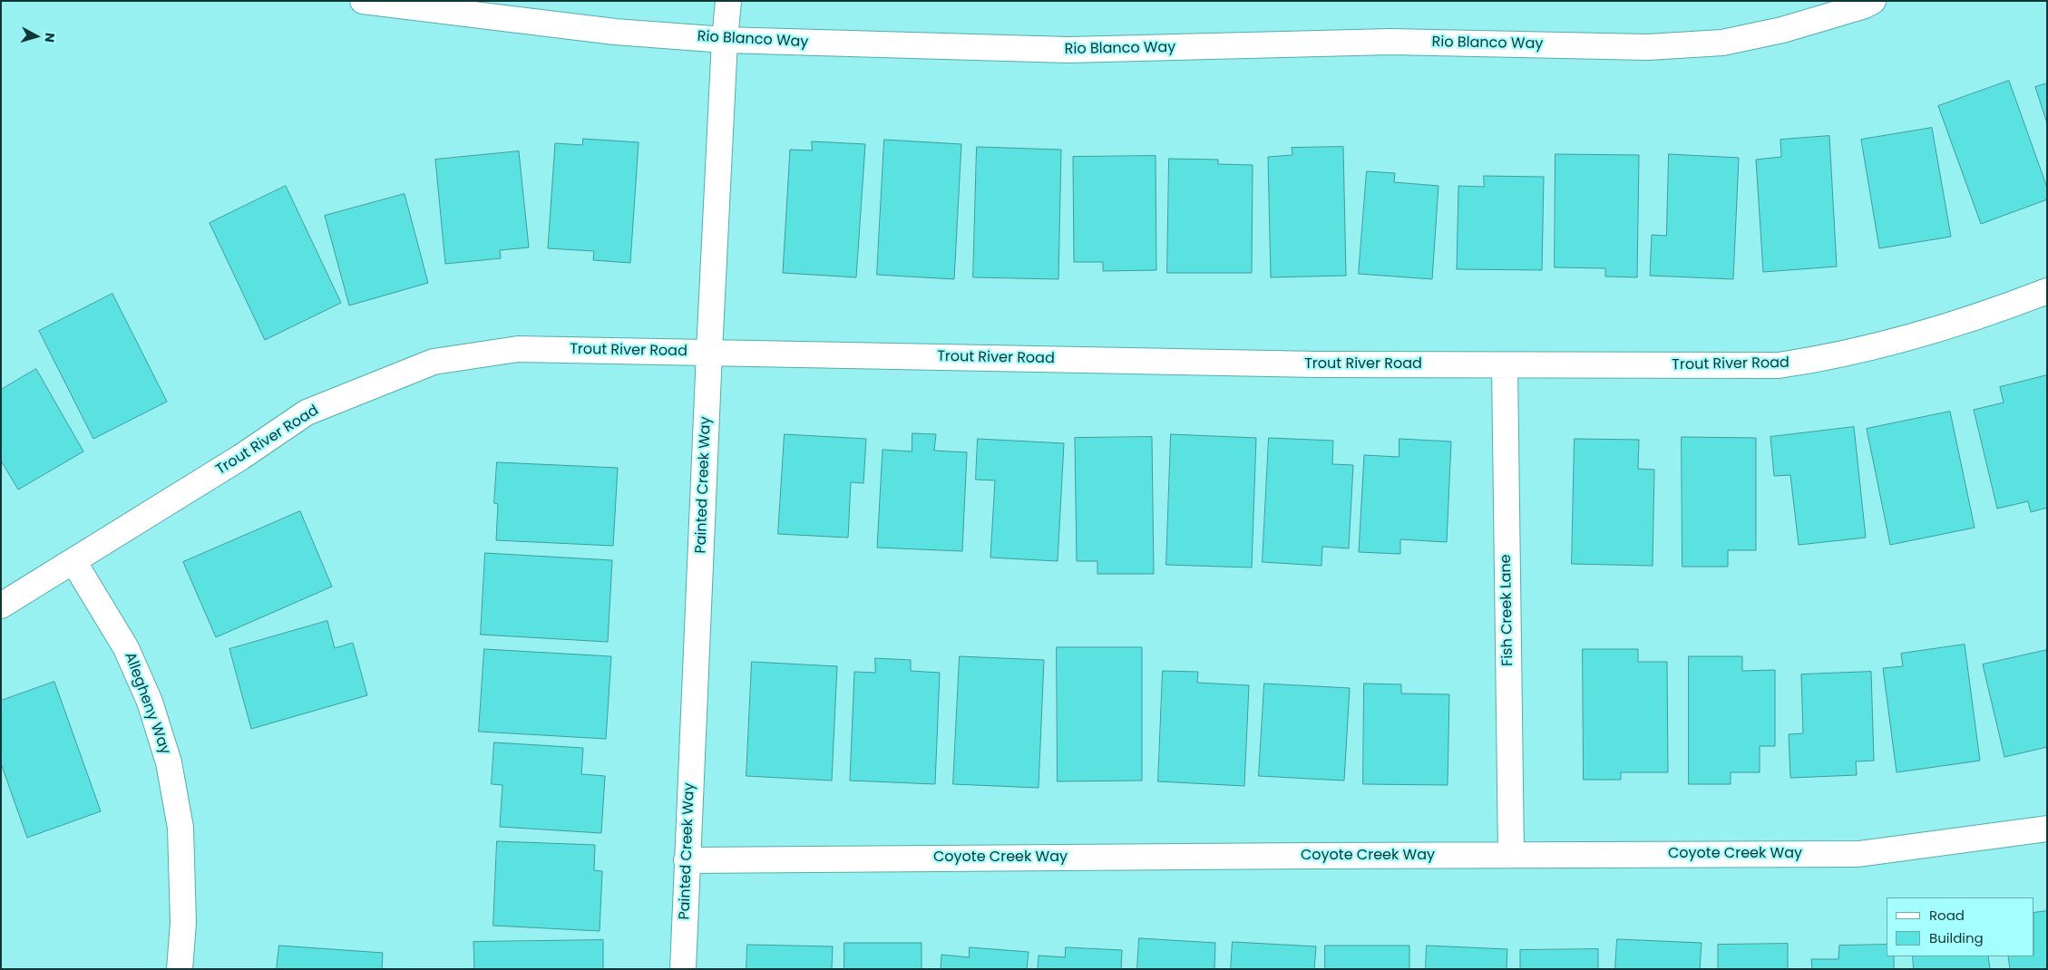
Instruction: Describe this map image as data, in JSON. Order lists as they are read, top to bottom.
{
  "streets": {
    "street": [
      "Rio Blanco Way",
      "Trout River Road",
      "Painted Creek Way",
      "Fish Creek Lane",
      "Allegheny Way",
      "Coyote Creek Way"
    ]
  },
  "crossings": [
    ["Rio Blanco Way", "Painted Creek Way"],
    ["Trout River Road", "Painted Creek Way"],
    ["Trout River Road", "Fish Creek Lane"],
    ["Trout River Road", "Allegheny Way"],
    ["Painted Creek Way", "Coyote Creek Way"],
    ["Fish Creek Lane", "Coyote Creek Way"]
  ],
  "legend": ["Road", "Building"],
  "north": "right"
}
